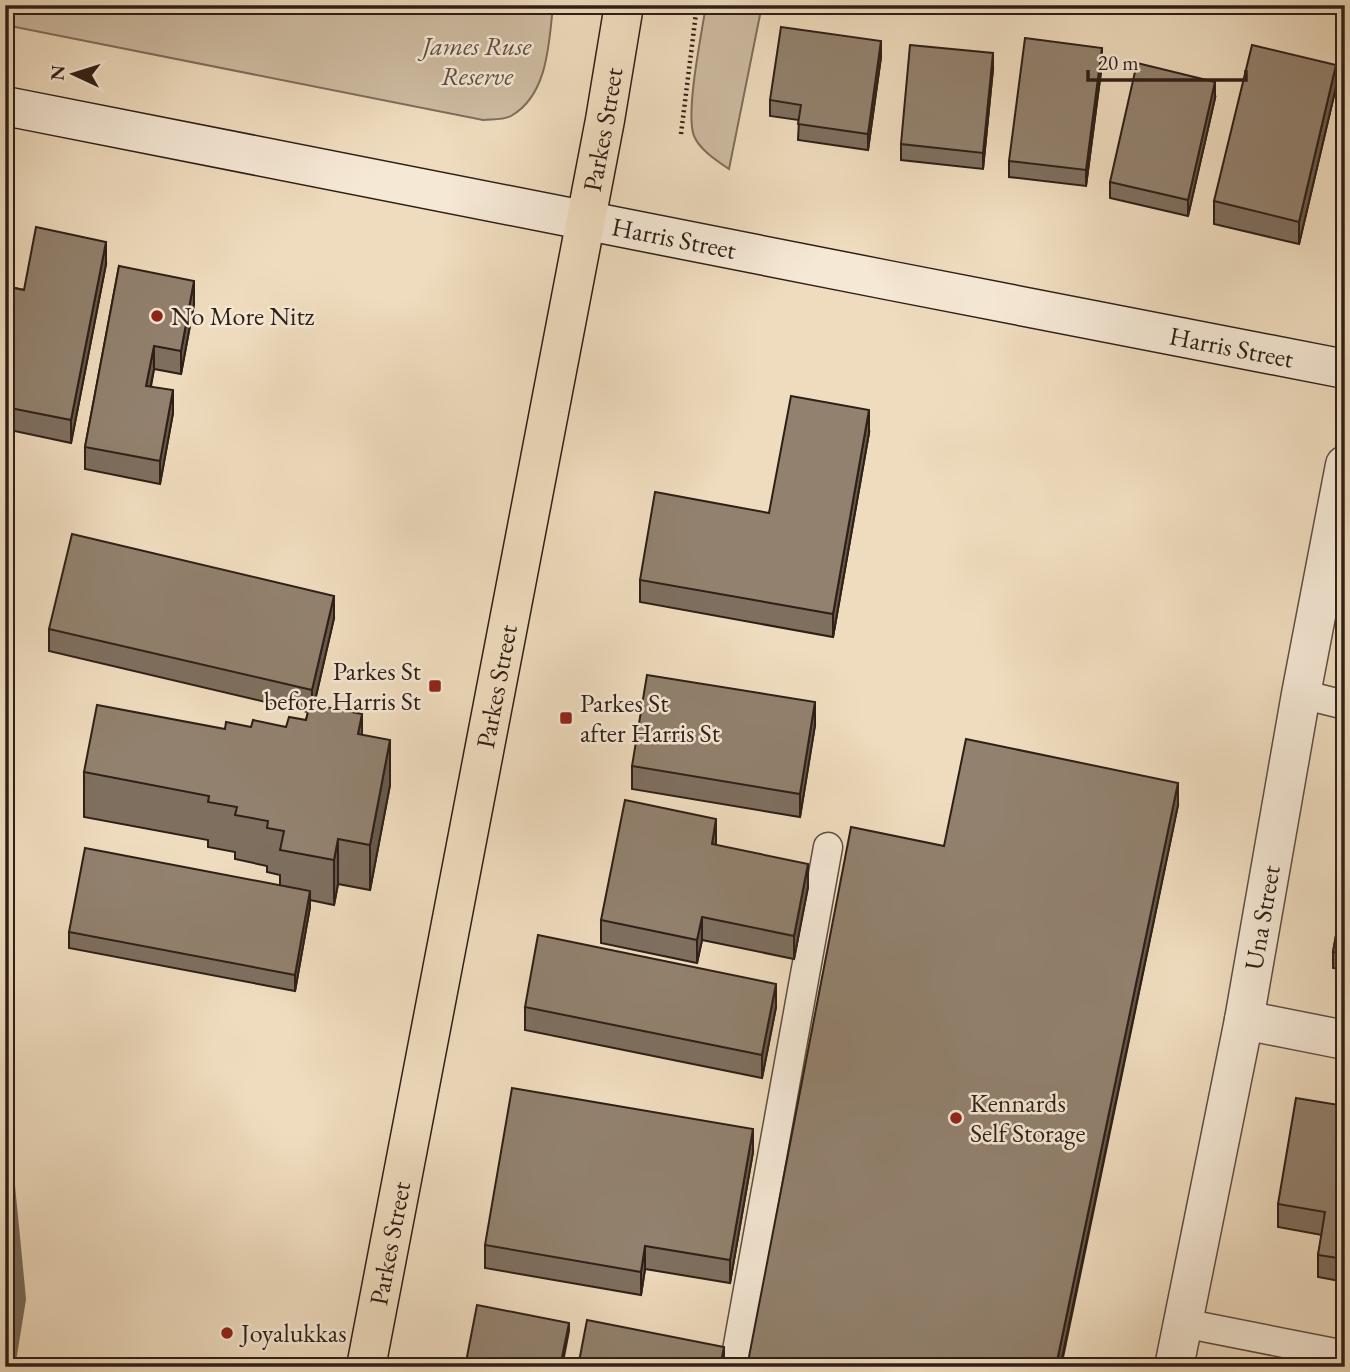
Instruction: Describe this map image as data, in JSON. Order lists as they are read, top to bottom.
{
  "streets": {
    "main road": ["Parkes Street", "Harris Street", "Una Street"]
  },
  "crossings": [
    ["Parkes Street", "Harris Street"]
  ],
  "parks": ["James Ruse Reserve"],
  "places": {
    "other": ["No More Nitz", "Kennards Self Storage", "Joyalukkas"],
    "transit": ["Parkes St before Harris St", "Parkes St after Harris St"]
  },
  "scale_bar": "20 m",
  "north": "left"
}
